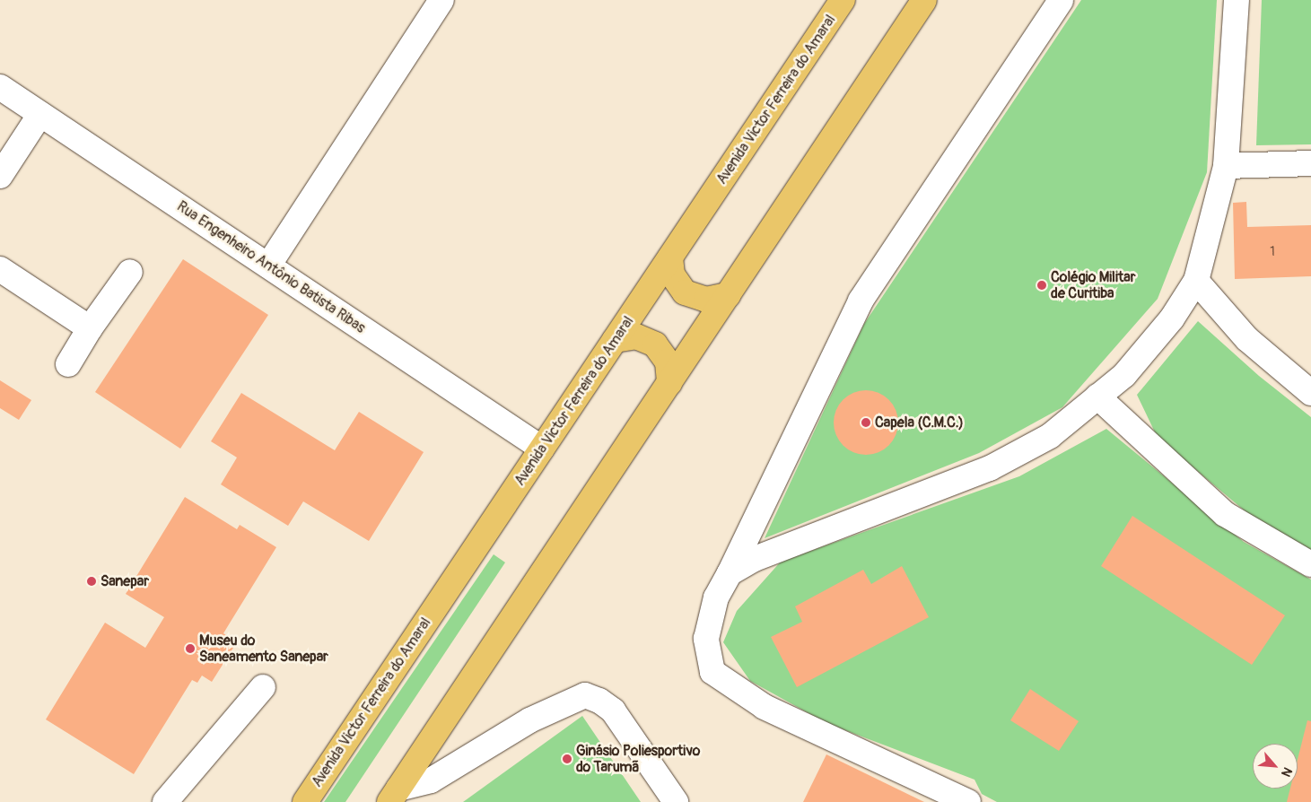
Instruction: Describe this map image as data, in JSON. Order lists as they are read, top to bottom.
{
  "streets": {
    "highway": ["Avenida Victor Ferreira do Amaral"],
    "street": ["Rua Engenheiro Antônio Batista Ribas"]
  },
  "crossings": [
    ["Avenida Victor Ferreira do Amaral", "Rua Engenheiro Antônio Batista Ribas"]
  ],
  "places": [
    "Colégio Militar de Curitiba",
    "Capela (C.M.C.)",
    "Sanepar",
    "Museu do Saneamento Sanepar",
    "Ginásio Poliesportivo do Tarumã"
  ],
  "house_numbers": ["1"],
  "north": "bottom right"
}
